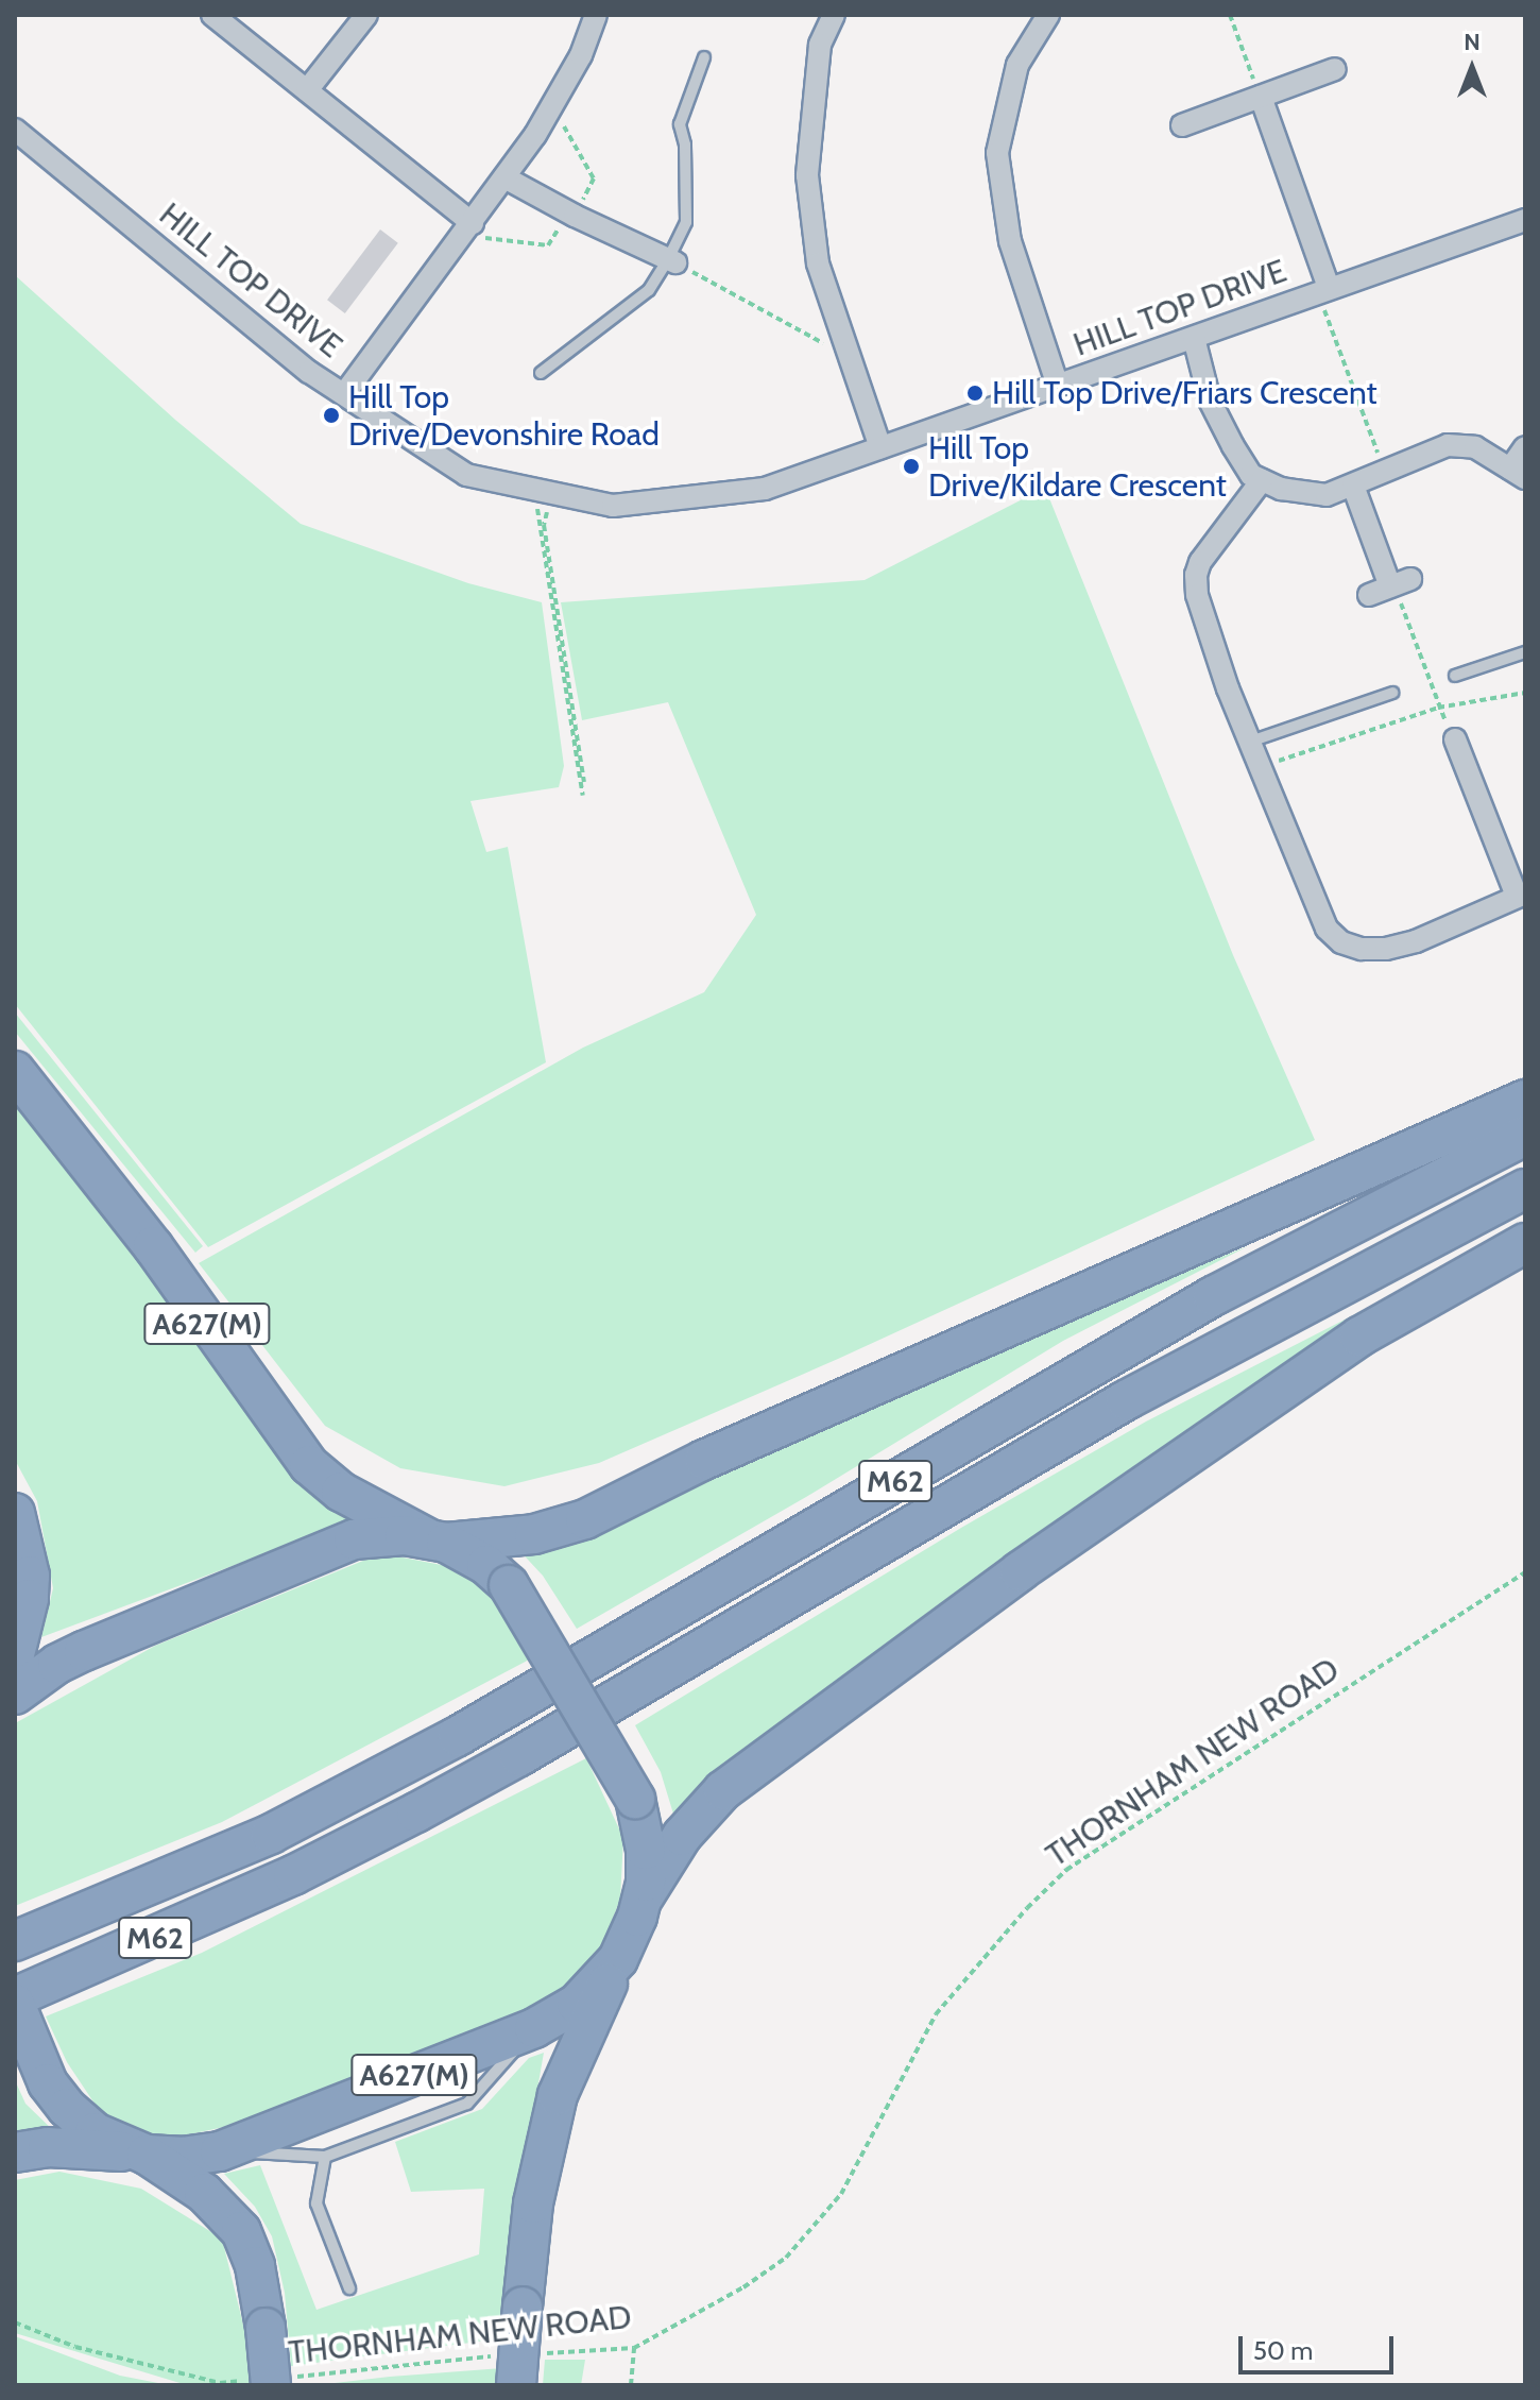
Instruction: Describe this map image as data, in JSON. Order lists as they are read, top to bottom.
{
  "streets": {
    "highway": ["A627(M)", "M62"],
    "street": ["HILL TOP DRIVE"],
    "path": ["THORNHAM NEW ROAD"]
  },
  "crossings": [
    ["A627(M)", "M62"],
    ["A627(M)", "THORNHAM NEW ROAD"]
  ],
  "places": ["Hill Top Drive/Friars Crescent", "Hill Top Drive/Devonshire Road", "Hill Top Drive/Kildare Crescent"],
  "scale_bar": "50 m",
  "north": "top"
}
